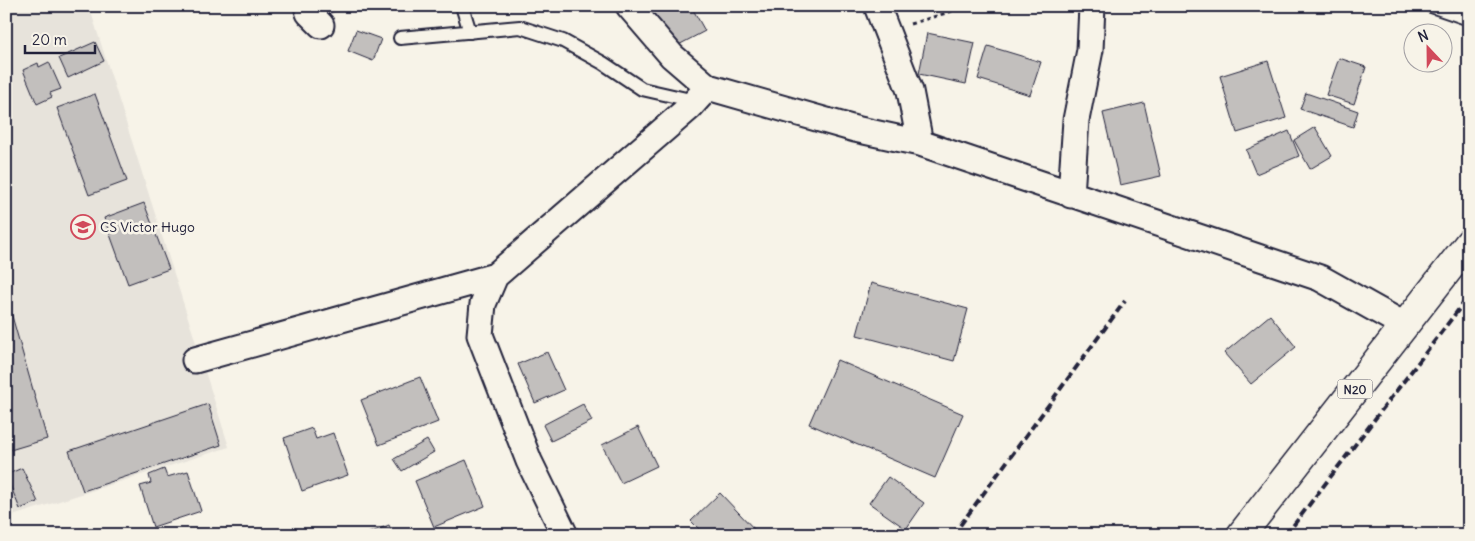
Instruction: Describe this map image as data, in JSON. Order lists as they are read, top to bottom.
{
  "streets": {
    "main road": ["N20"]
  },
  "places": {
    "school or university": ["CS Victor Hugo"]
  },
  "scale_bar": "20 m",
  "north": "top"
}
